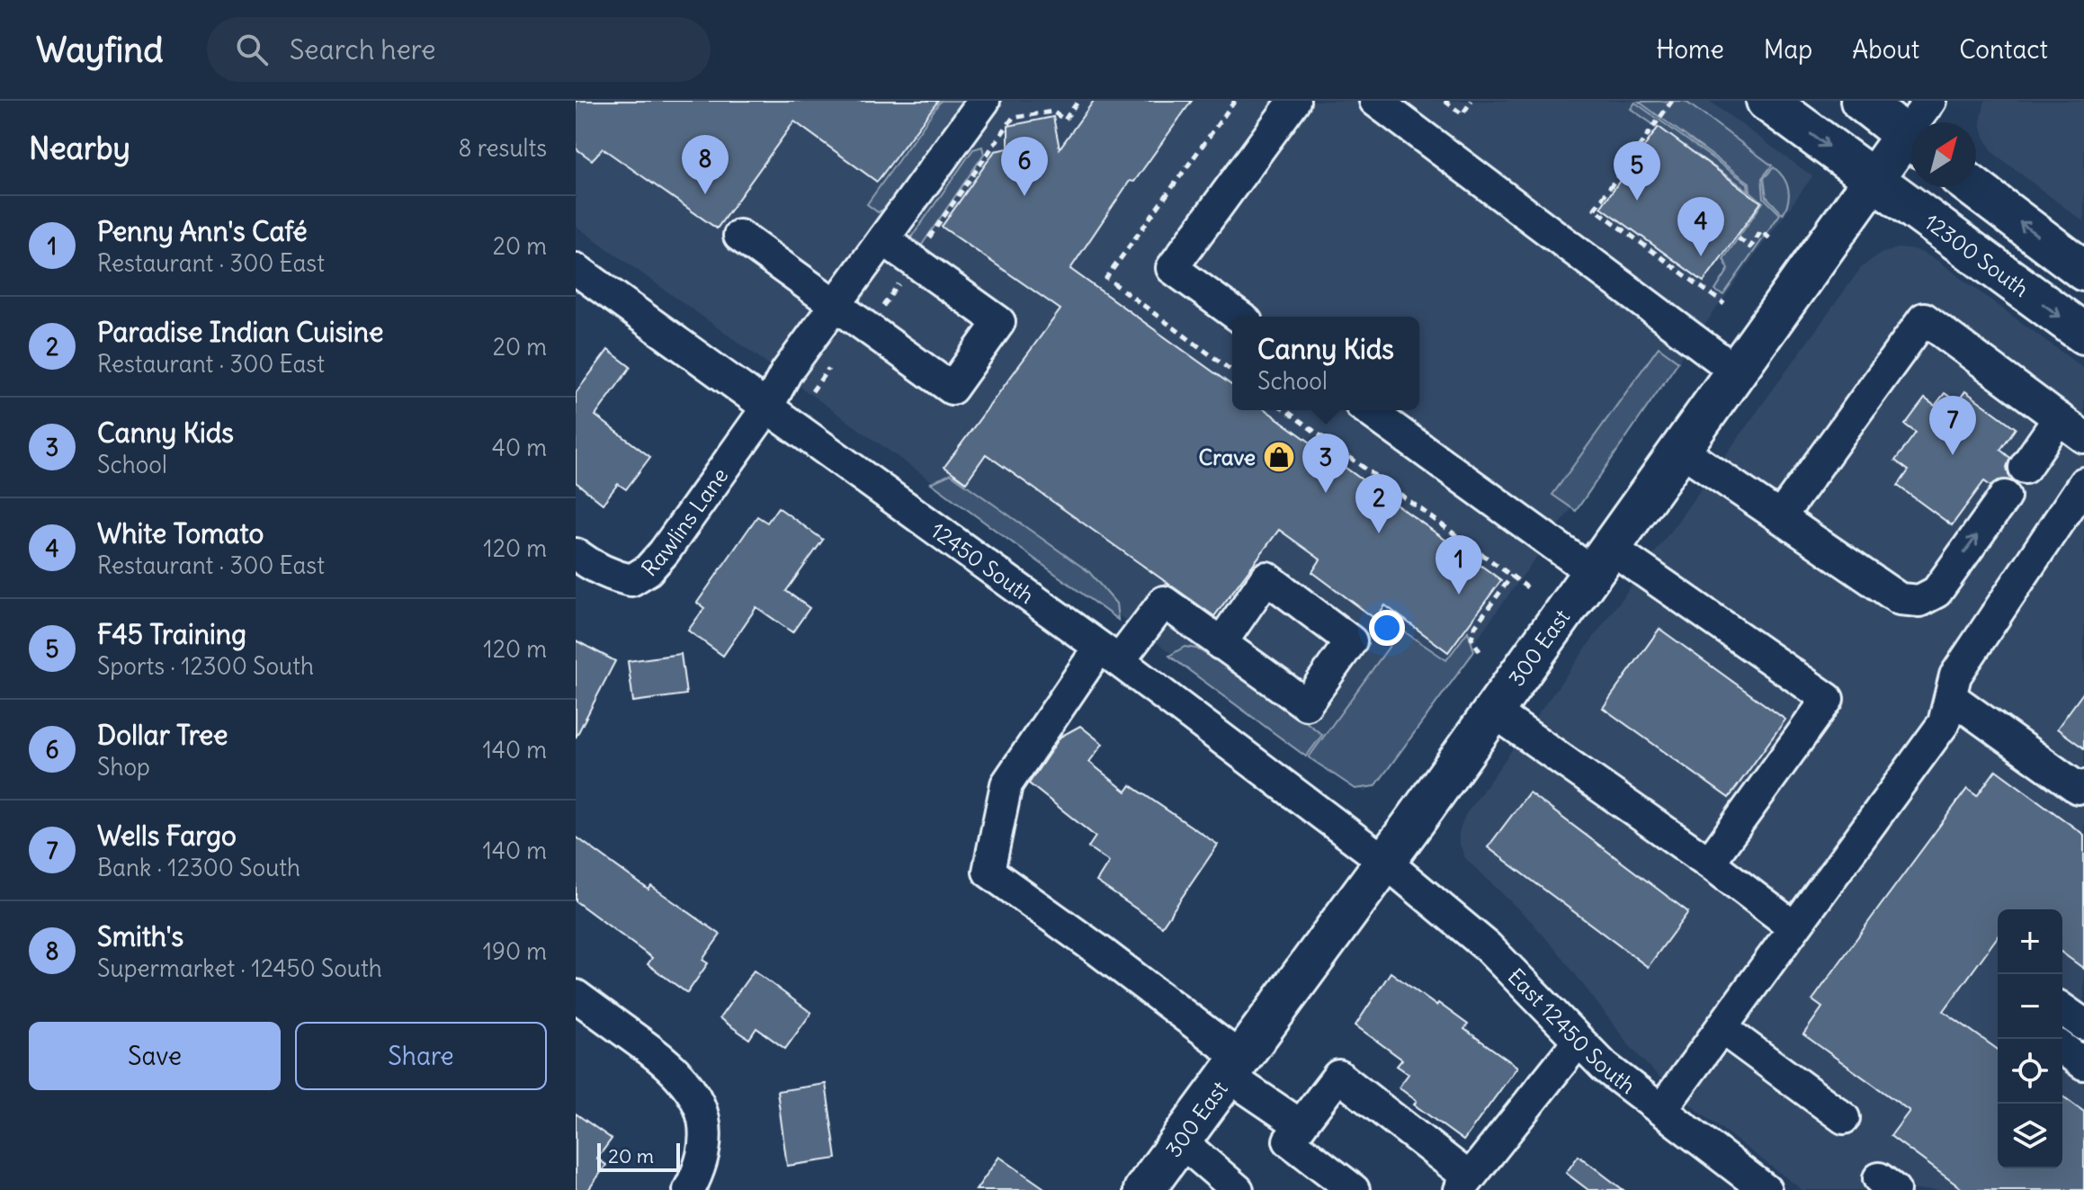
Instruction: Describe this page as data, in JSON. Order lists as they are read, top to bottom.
{
  "streets": {
    "main road": ["12300 South", "300 East"],
    "street": ["Rawlins Lane", "12450 South", "East 12450 South"]
  },
  "crossings": [
    ["12300 South", "300 East"],
    ["Rawlins Lane", "12450 South"],
    ["12450 South", "300 East"],
    ["12450 South", "East 12450 South"],
    ["300 East", "East 12450 South"]
  ],
  "places": {
    "shop": ["Crave"]
  },
  "scale_bar": "20 m",
  "north": "top right",
  "page": {
    "header": "Wayfind",
    "search": "Search here",
    "nav": [
      "Home",
      "Map",
      "About",
      "Contact"
    ],
    "heading": ["Nearby", "8 results"],
    "pins": [
      "8",
      "6",
      "5",
      "4",
      "7",
      "3",
      "2",
      "1"
    ],
    "list": [
      {
        "mark": "1",
        "name": "Penny Ann's Café",
        "note": "Restaurant · 300 East",
        "value": "20 m"
      },
      {
        "mark": "2",
        "name": "Paradise Indian Cuisine",
        "note": "Restaurant · 300 East",
        "value": "20 m"
      },
      {
        "mark": "3",
        "name": "Canny Kids",
        "note": "School",
        "value": "40 m"
      },
      {
        "mark": "4",
        "name": "White Tomato",
        "note": "Restaurant · 300 East",
        "value": "120 m"
      },
      {
        "mark": "5",
        "name": "F45 Training",
        "note": "Sports · 12300 South",
        "value": "120 m"
      },
      {
        "mark": "6",
        "name": "Dollar Tree",
        "note": "Shop",
        "value": "140 m"
      },
      {
        "mark": "7",
        "name": "Wells Fargo",
        "note": "Bank · 12300 South",
        "value": "140 m"
      },
      {
        "mark": "8",
        "name": "Smith's",
        "note": "Supermarket · 12450 South",
        "value": "190 m"
      }
    ],
    "popup": ["Canny Kids", "School"],
    "map_buttons": ["+", "−"],
    "buttons": ["Save", "Share"],
    "scale": "20 m"
  }
}
